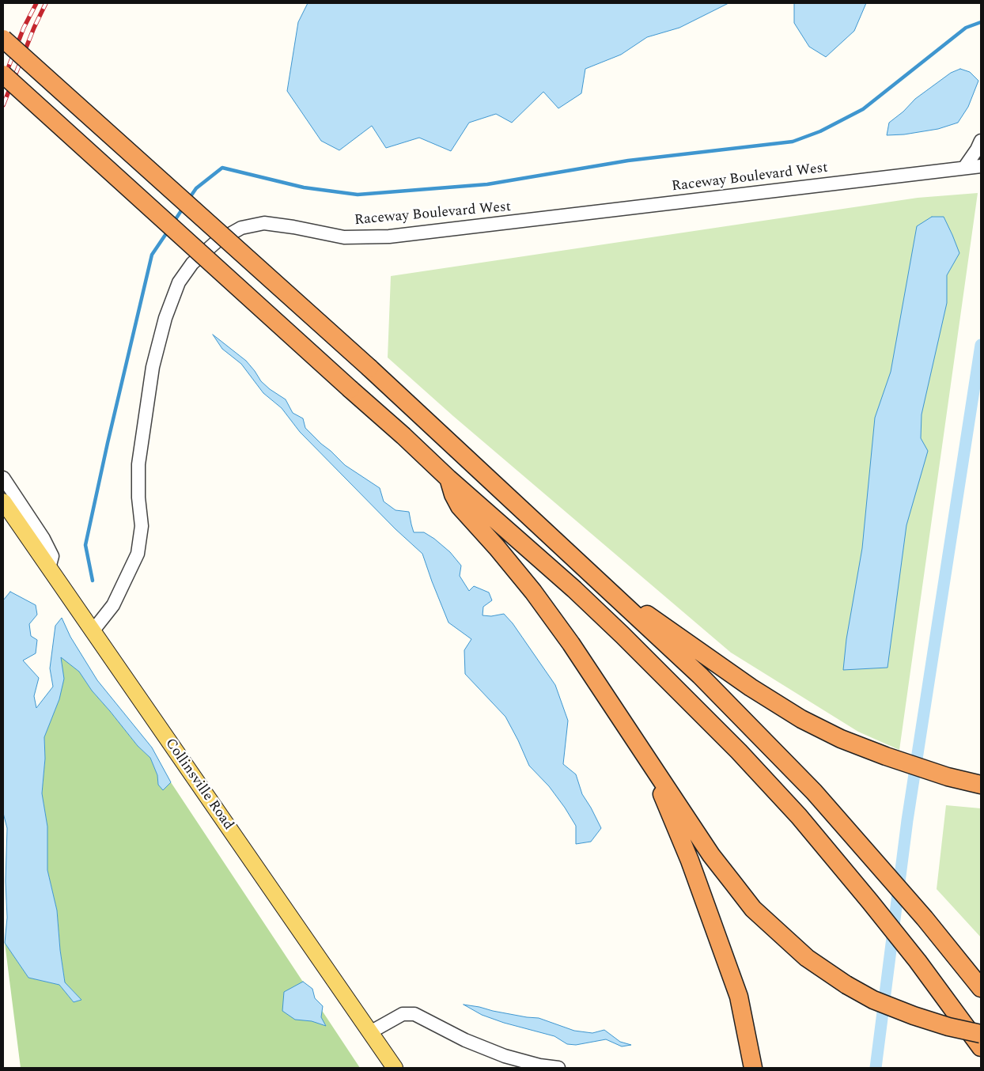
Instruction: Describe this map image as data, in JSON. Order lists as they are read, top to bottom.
{
  "streets": {
    "main road": ["Collinsville Road"],
    "street": ["Raceway Boulevard West"]
  },
  "crossings": [
    ["Raceway Boulevard West", "Collinsville Road"]
  ]
}
